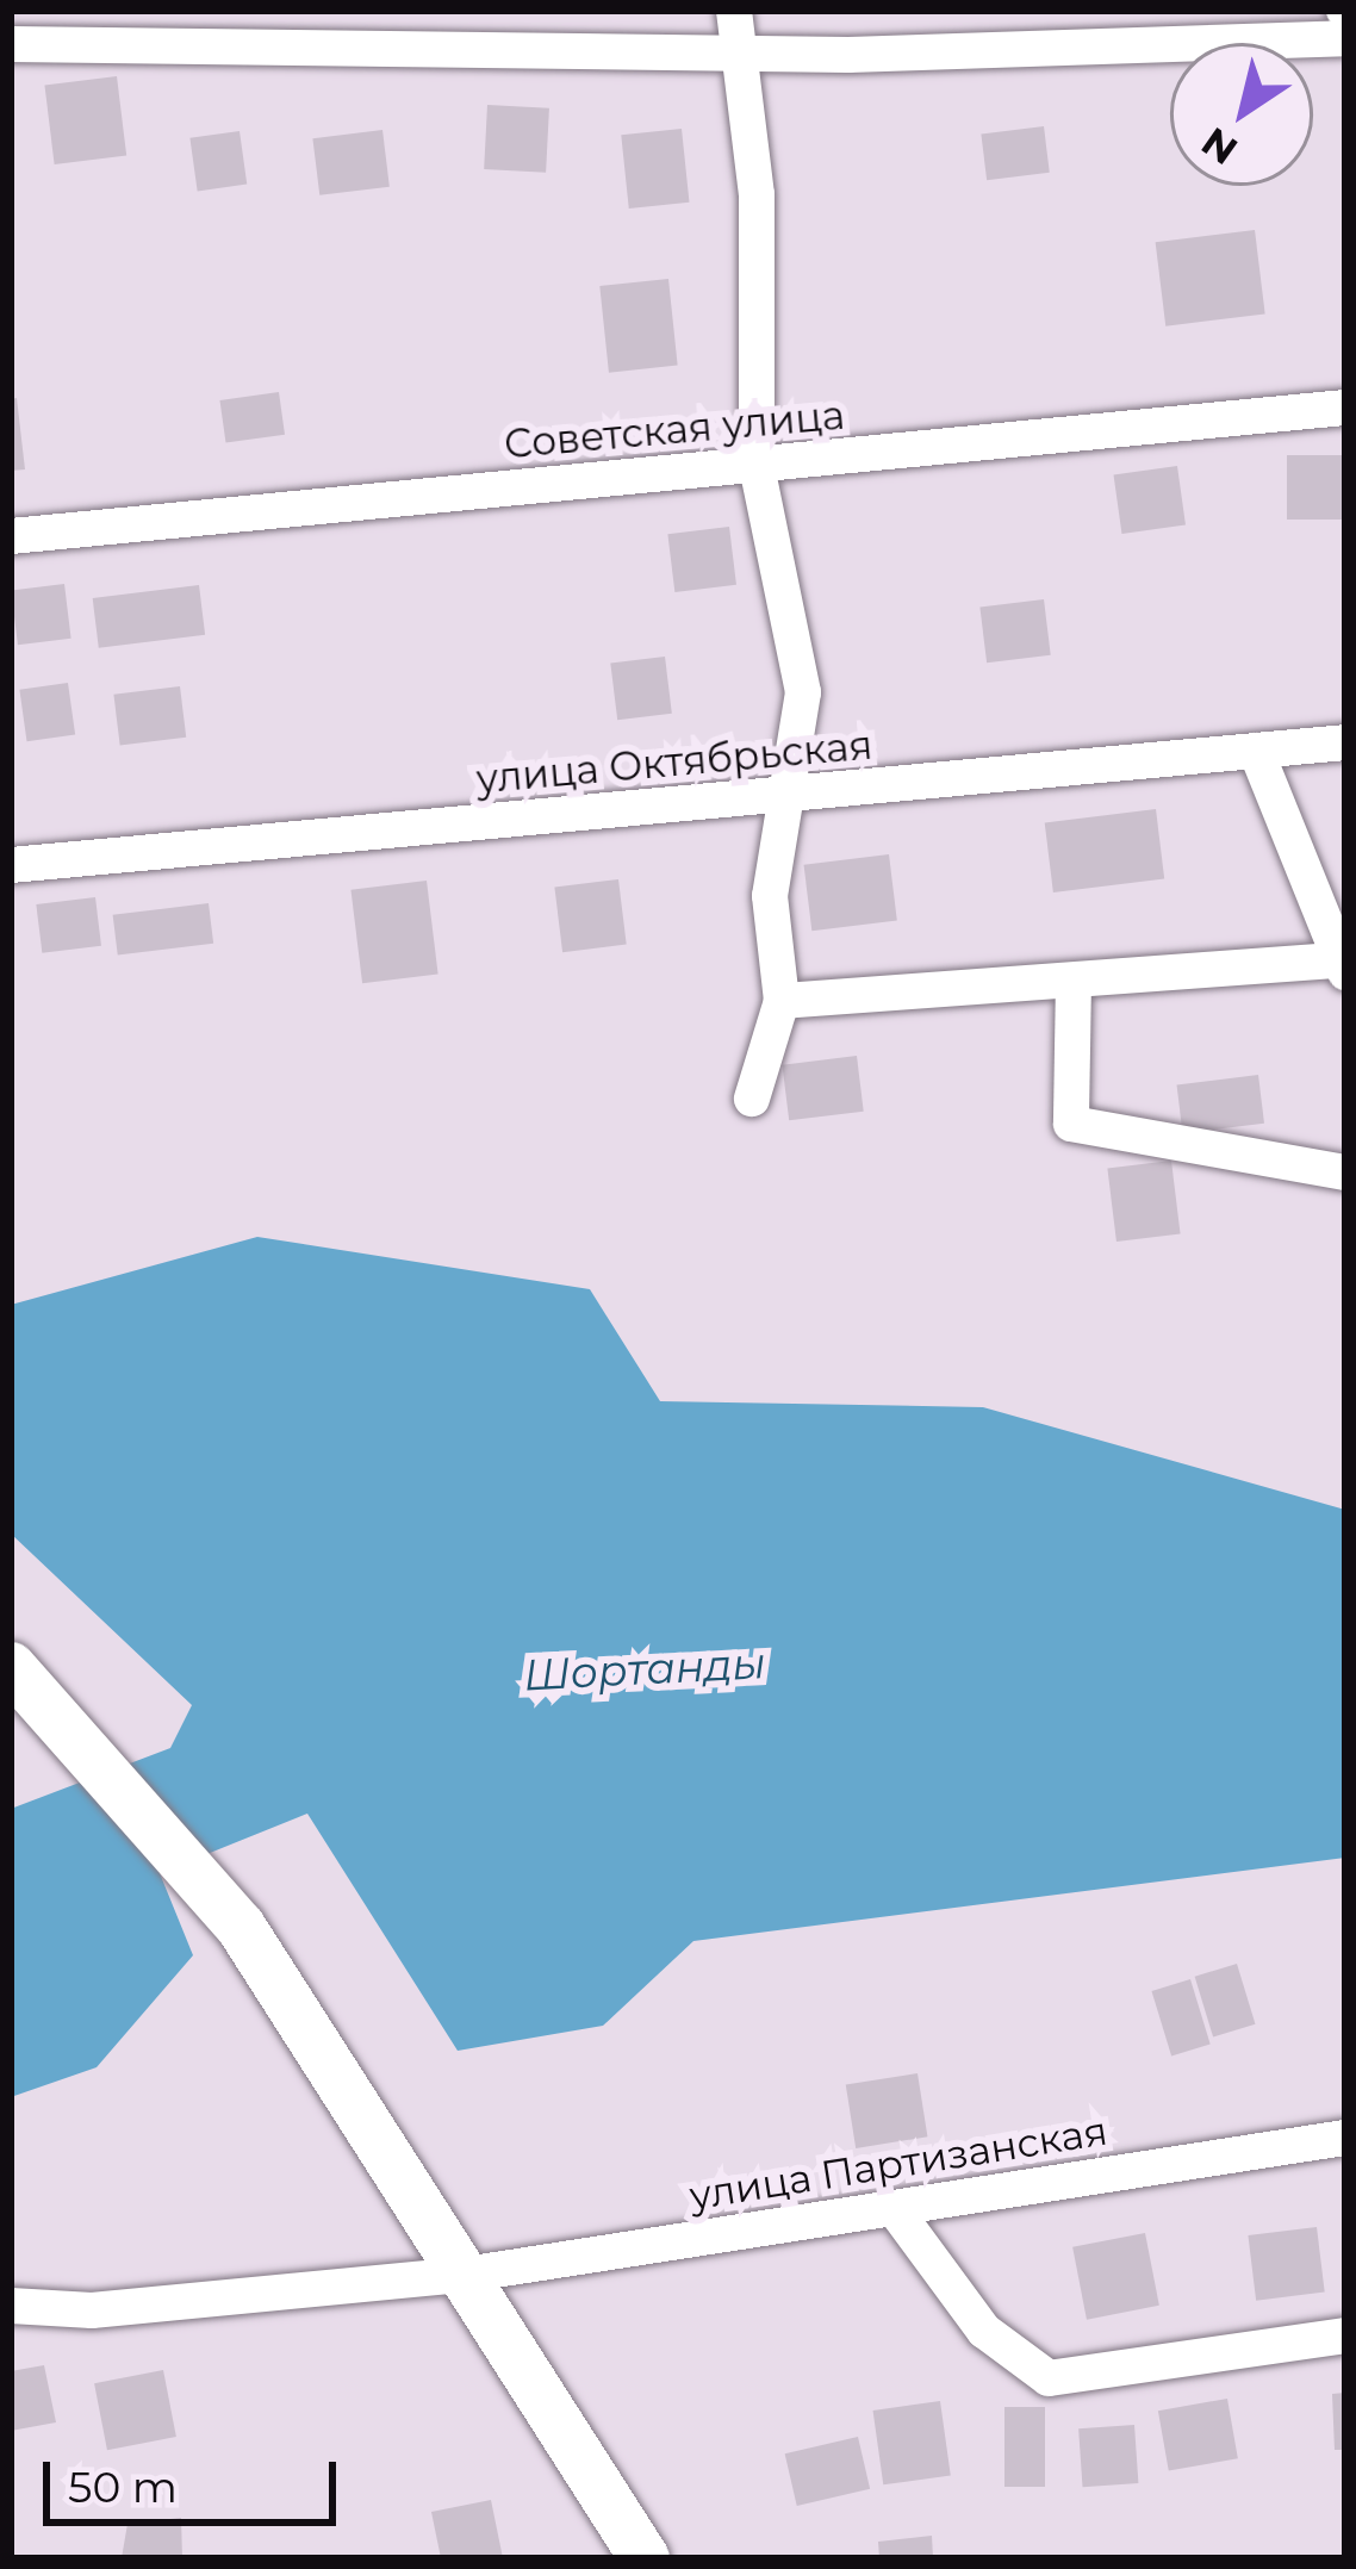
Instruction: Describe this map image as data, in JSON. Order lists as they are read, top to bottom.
{
  "streets": {
    "street": ["Советская улица", "улица Октябрьская", "улица Партизанская"]
  },
  "water": ["Шортанды"],
  "scale_bar": "50 m",
  "north": "bottom left"
}
